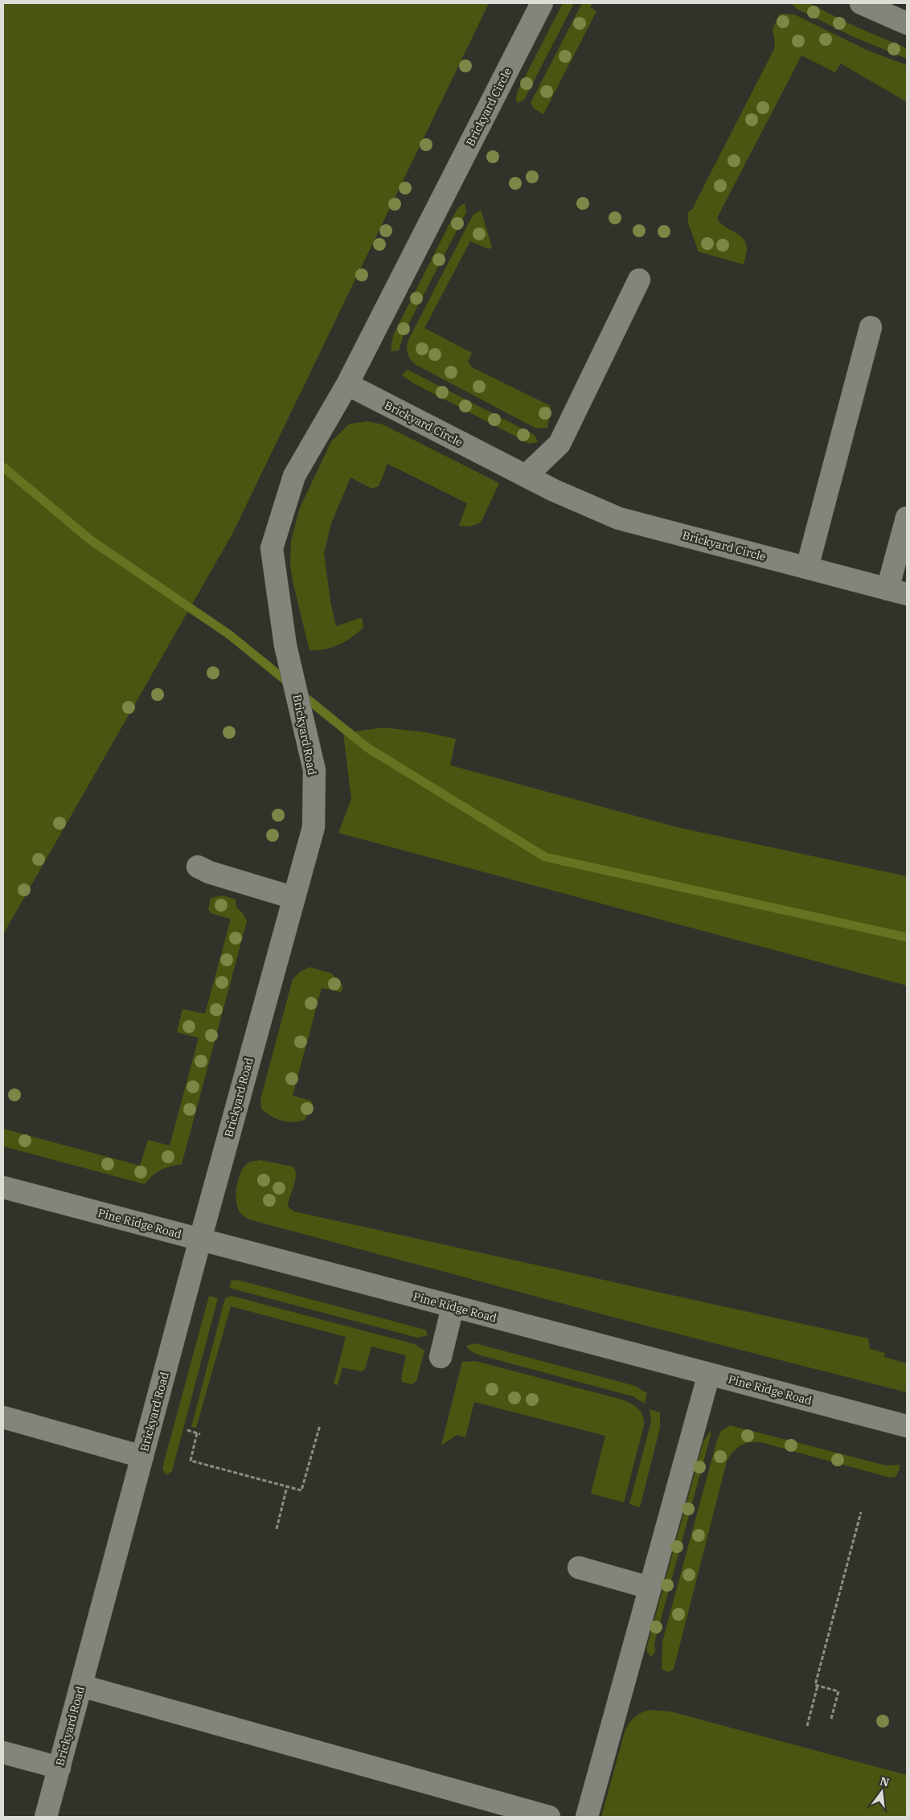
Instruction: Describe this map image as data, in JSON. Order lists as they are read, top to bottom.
{
  "streets": {
    "street": ["Brickyard Circle", "Brickyard Road", "Pine Ridge Road"]
  },
  "crossings": [
    ["Brickyard Circle", "Brickyard Road"],
    ["Brickyard Road", "Pine Ridge Road"]
  ],
  "north": "top"
}
